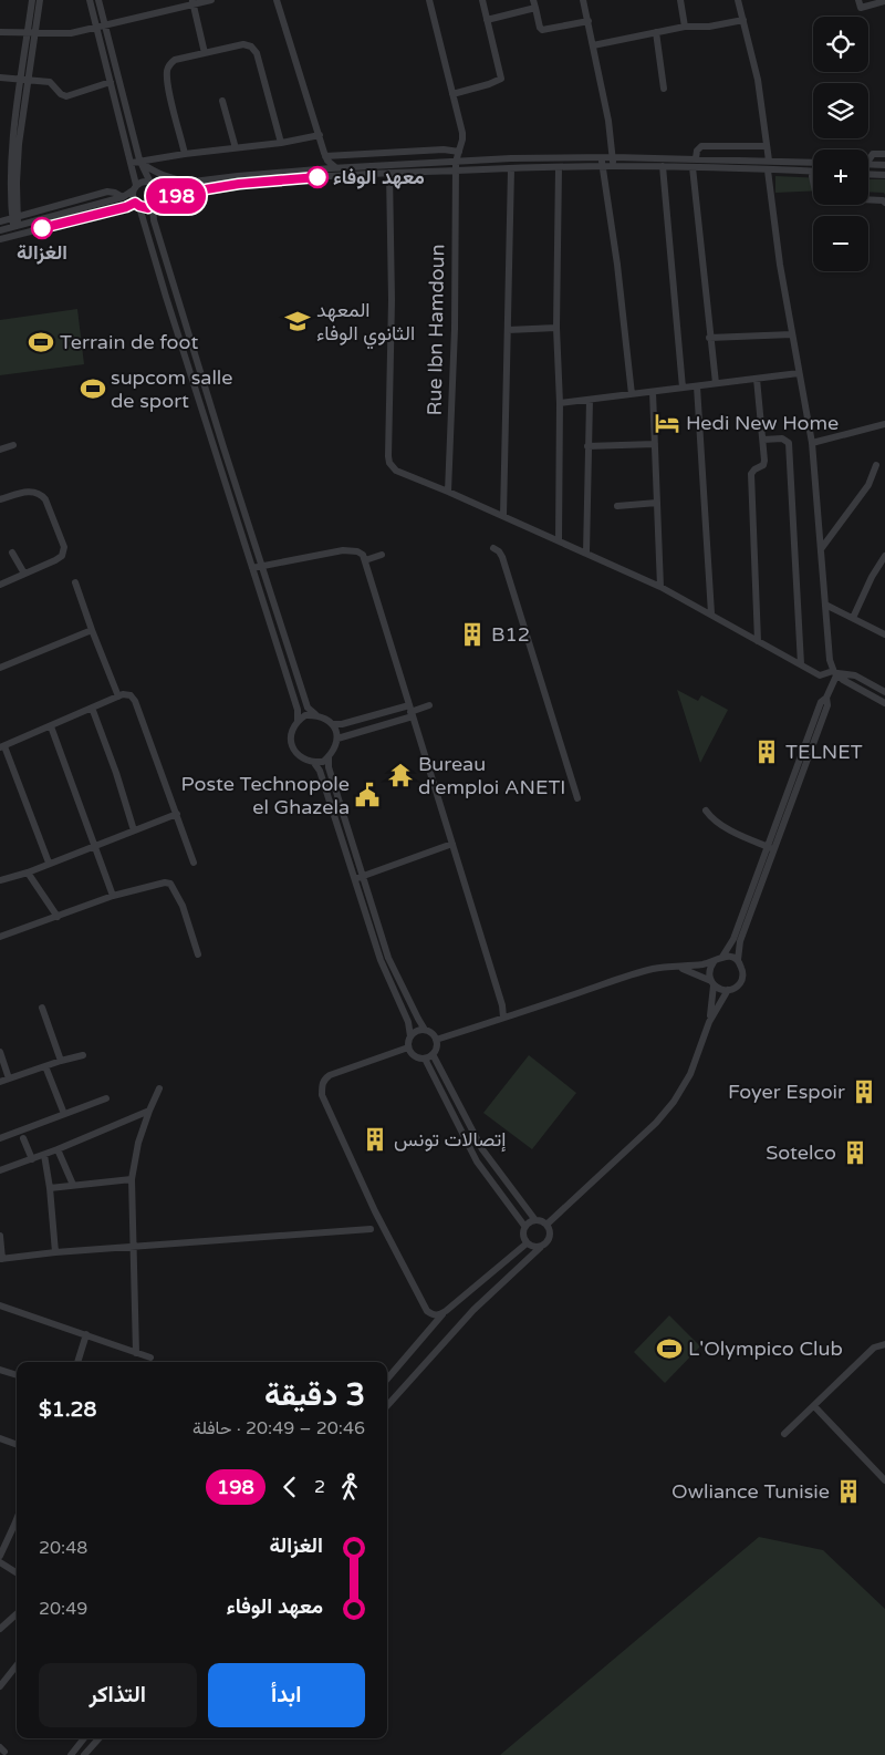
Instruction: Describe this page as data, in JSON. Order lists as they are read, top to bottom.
{
  "streets": {
    "street": ["Rue Ibn Hamdoun"]
  },
  "places": {
    "other": ["معهد الوفاء", "الغزالة"],
    "school or university": ["المعهد الثانوي الوفاء"],
    "sports": ["Terrain de foot", "supcom salle de sport", "L'Olympico Club"],
    "hotel": ["Hedi New Home"],
    "building": [
      "B12",
      "TELNET",
      "Foyer Espoir",
      "إتصالات تونس",
      "Sotelco",
      "Owliance Tunisie"
    ],
    "temple": ["Bureau d'emploi ANETI"],
    "public building": ["Poste Technopole el Ghazela"]
  },
  "lines": ["bus line 198"],
  "page": {
    "on_map": "198",
    "map_buttons": ["+", "−"],
    "heading": ["3 دقيقة", "20:46 – 20:49 · حافلة", "$1.28"],
    "legs": ["2", "198"],
    "list": [
      {
        "name": "الغزالة",
        "value": "20:48"
      },
      {
        "name": "معهد الوفاء",
        "value": "20:49"
      }
    ],
    "buttons": ["ابدأ", "التذاكر"]
  }
}
